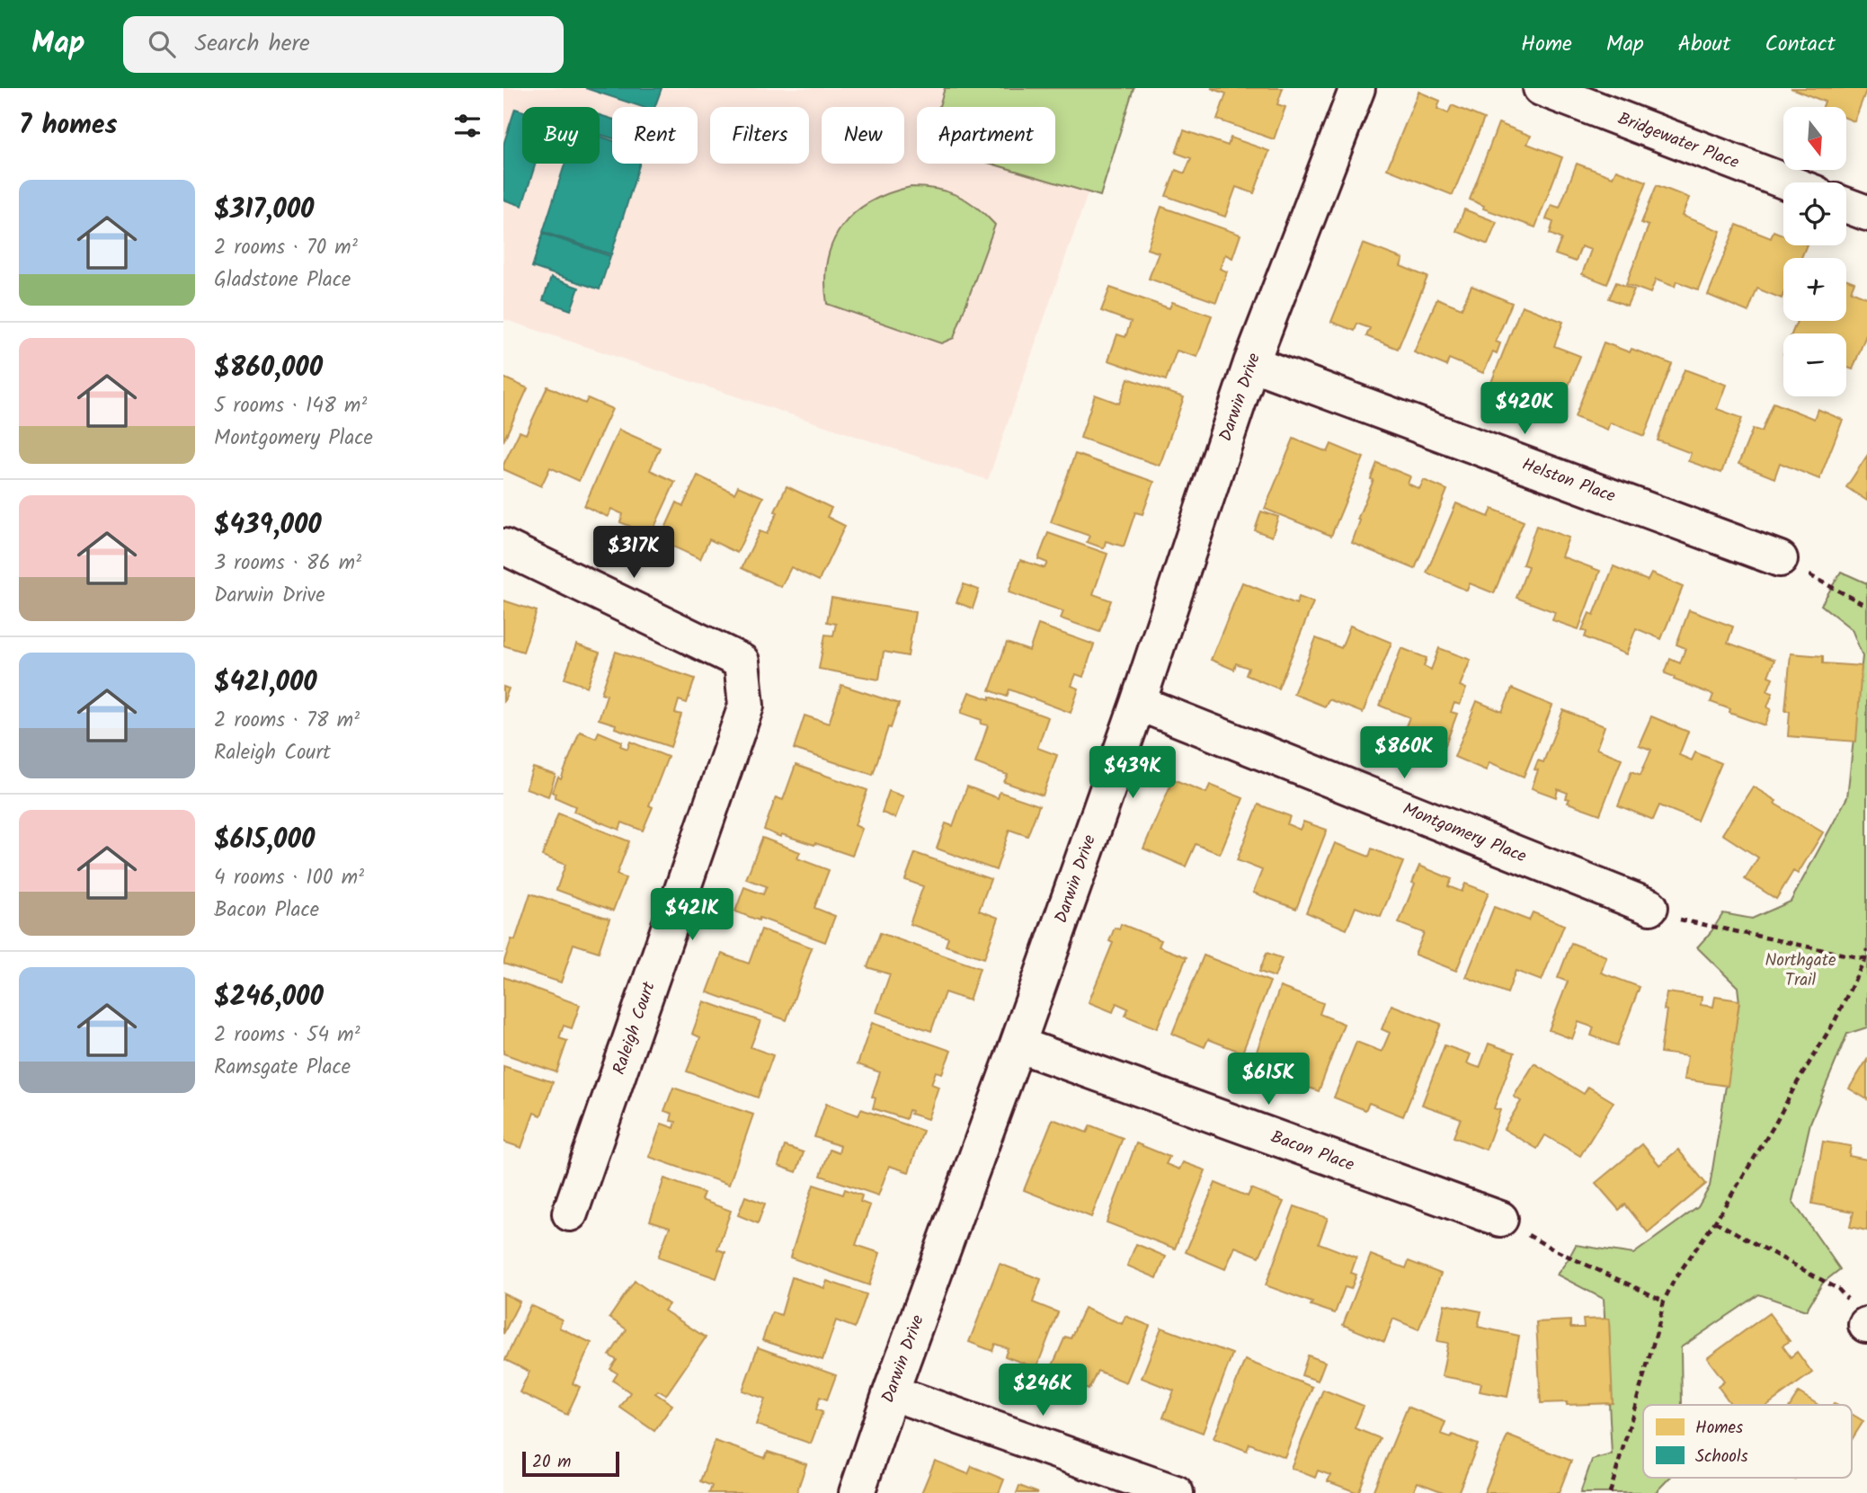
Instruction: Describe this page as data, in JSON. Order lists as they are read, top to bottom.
{
  "streets": {
    "street": [
      "Bridgewater Place",
      "Darwin Drive",
      "Helston Place",
      "Montgomery Place",
      "Raleigh Court",
      "Bacon Place"
    ]
  },
  "crossings": [
    ["Darwin Drive", "Helston Place"],
    ["Darwin Drive", "Montgomery Place"],
    ["Darwin Drive", "Bacon Place"]
  ],
  "parks": ["Northgate Trail"],
  "legend": ["Homes", "Schools"],
  "scale_bar": "20 m",
  "north": "bottom",
  "page": {
    "header": "Map",
    "search": "Search here",
    "nav": [
      "Home",
      "Map",
      "About",
      "Contact"
    ],
    "heading": "7 homes",
    "map_buttons": ["+", "−"],
    "chip": [
      "Buy",
      "Rent",
      "Filters",
      "New",
      "Apartment"
    ],
    "list": [
      {
        "name": "$317,000",
        "note": "2 rooms · 70 m² · Gladstone Place"
      },
      {
        "name": "$860,000",
        "note": "5 rooms · 148 m² · Montgomery Place"
      },
      {
        "name": "$439,000",
        "note": "3 rooms · 86 m² · Darwin Drive"
      },
      {
        "name": "$421,000",
        "note": "2 rooms · 78 m² · Raleigh Court"
      },
      {
        "name": "$615,000",
        "note": "4 rooms · 100 m² · Bacon Place"
      },
      {
        "name": "$246,000",
        "note": "2 rooms · 54 m² · Ramsgate Place"
      }
    ],
    "price": [
      "$420K",
      "$317K",
      "$860K",
      "$439K",
      "$421K",
      "$615K",
      "$246K"
    ],
    "scale": "20 m"
  }
}
